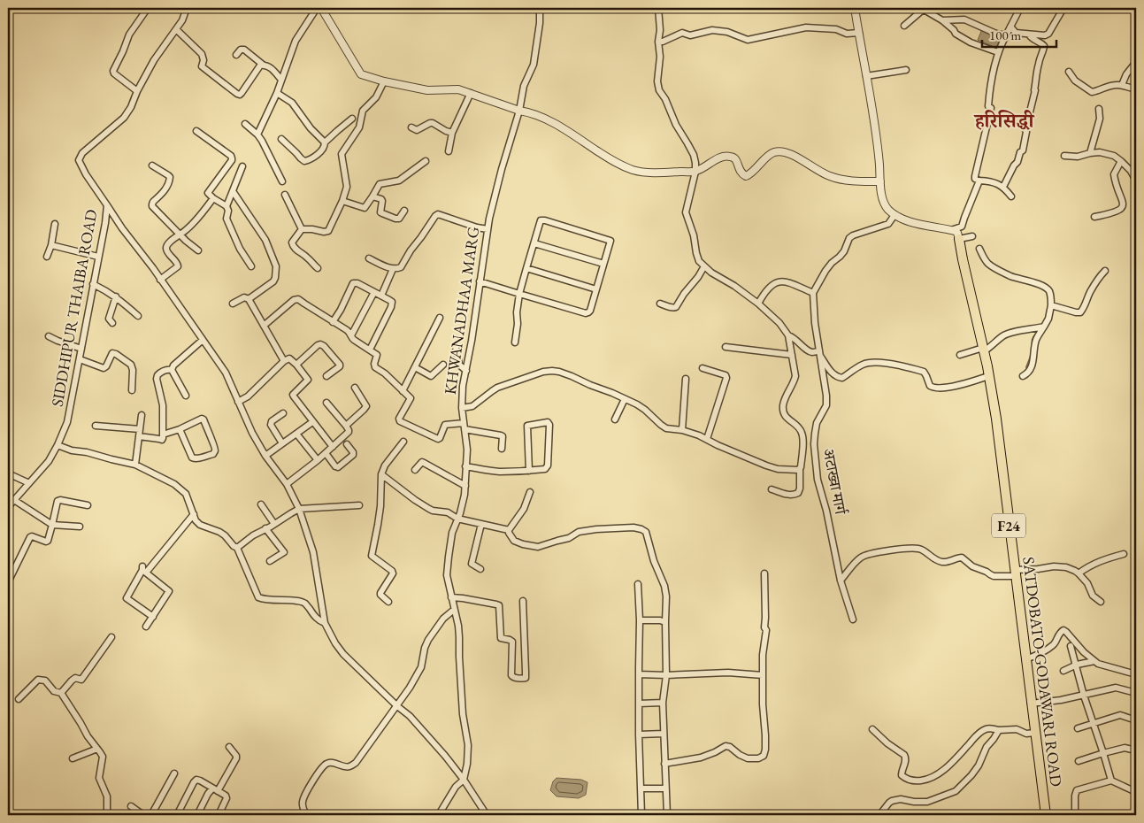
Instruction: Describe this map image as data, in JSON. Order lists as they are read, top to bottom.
{
  "streets": {
    "main road": ["F24", "SATDOBATO-GODAWARI ROAD"],
    "street": ["SIDDHIPUR THAIBA ROAD", "KHWANADHAA MARG", "अटाख्वा मार्ग"]
  },
  "districts": ["हरिसिद्धी"],
  "scale_bar": "100 m"
}
